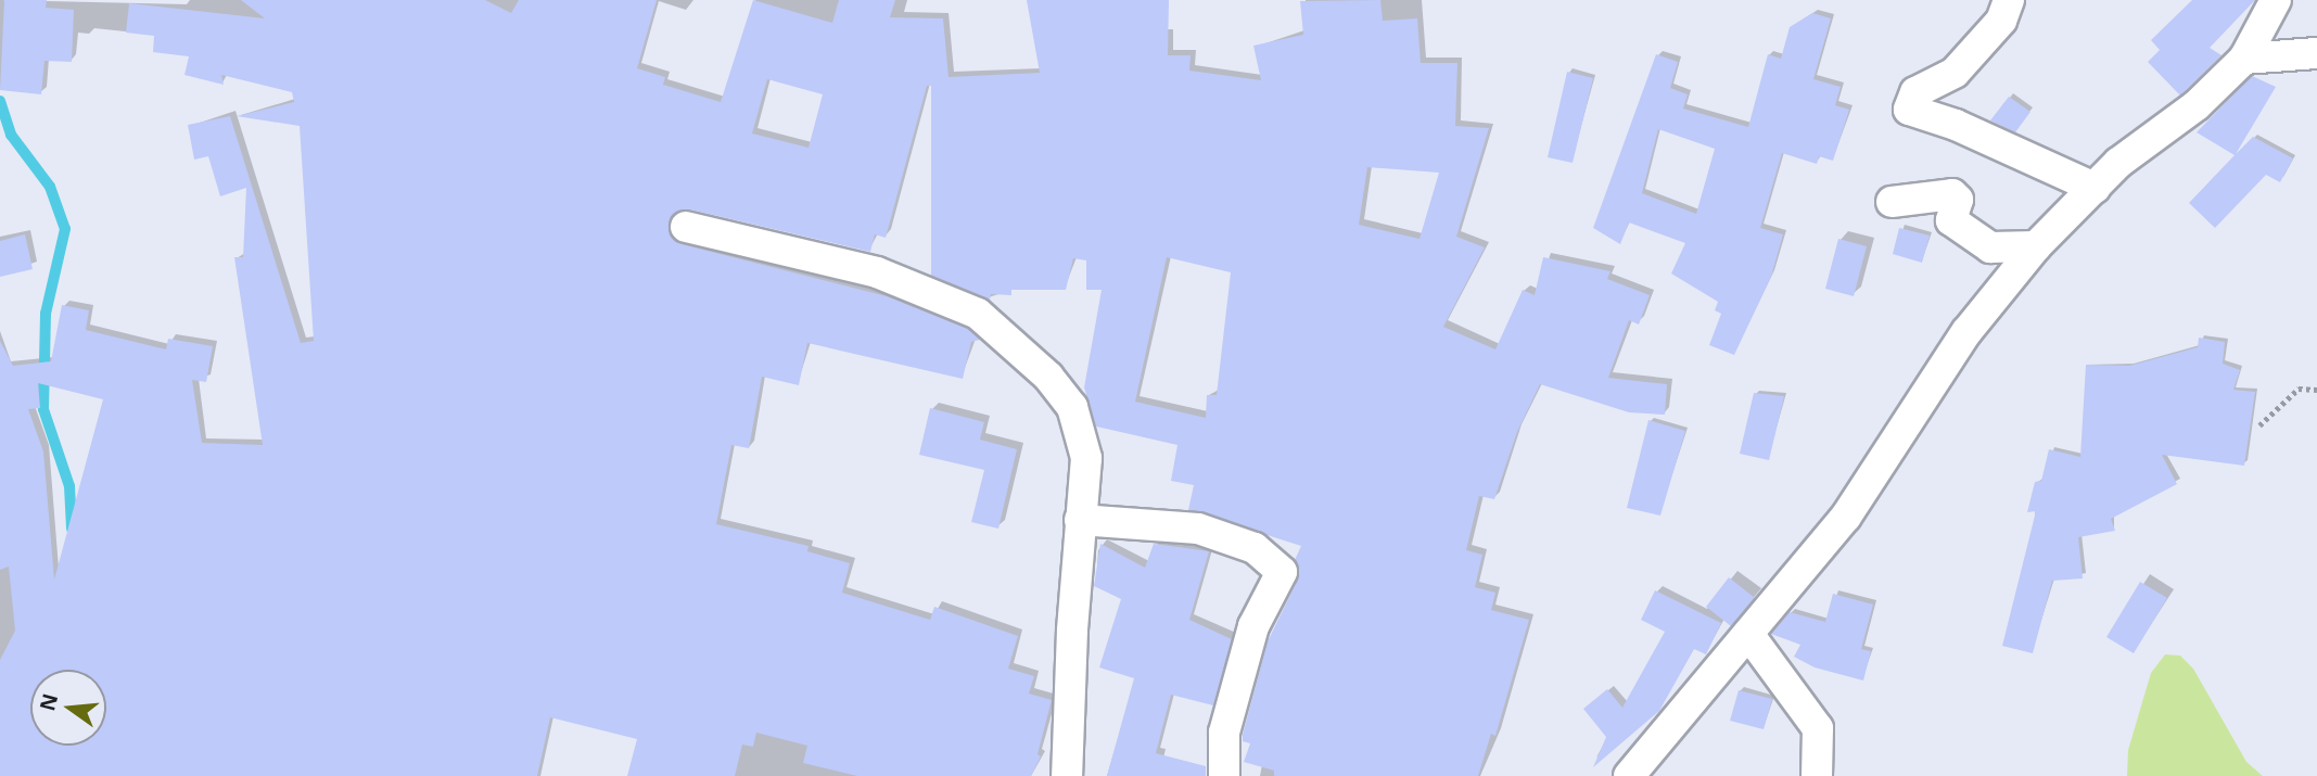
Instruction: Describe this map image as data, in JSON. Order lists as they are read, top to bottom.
{
  "north": "left"
}
